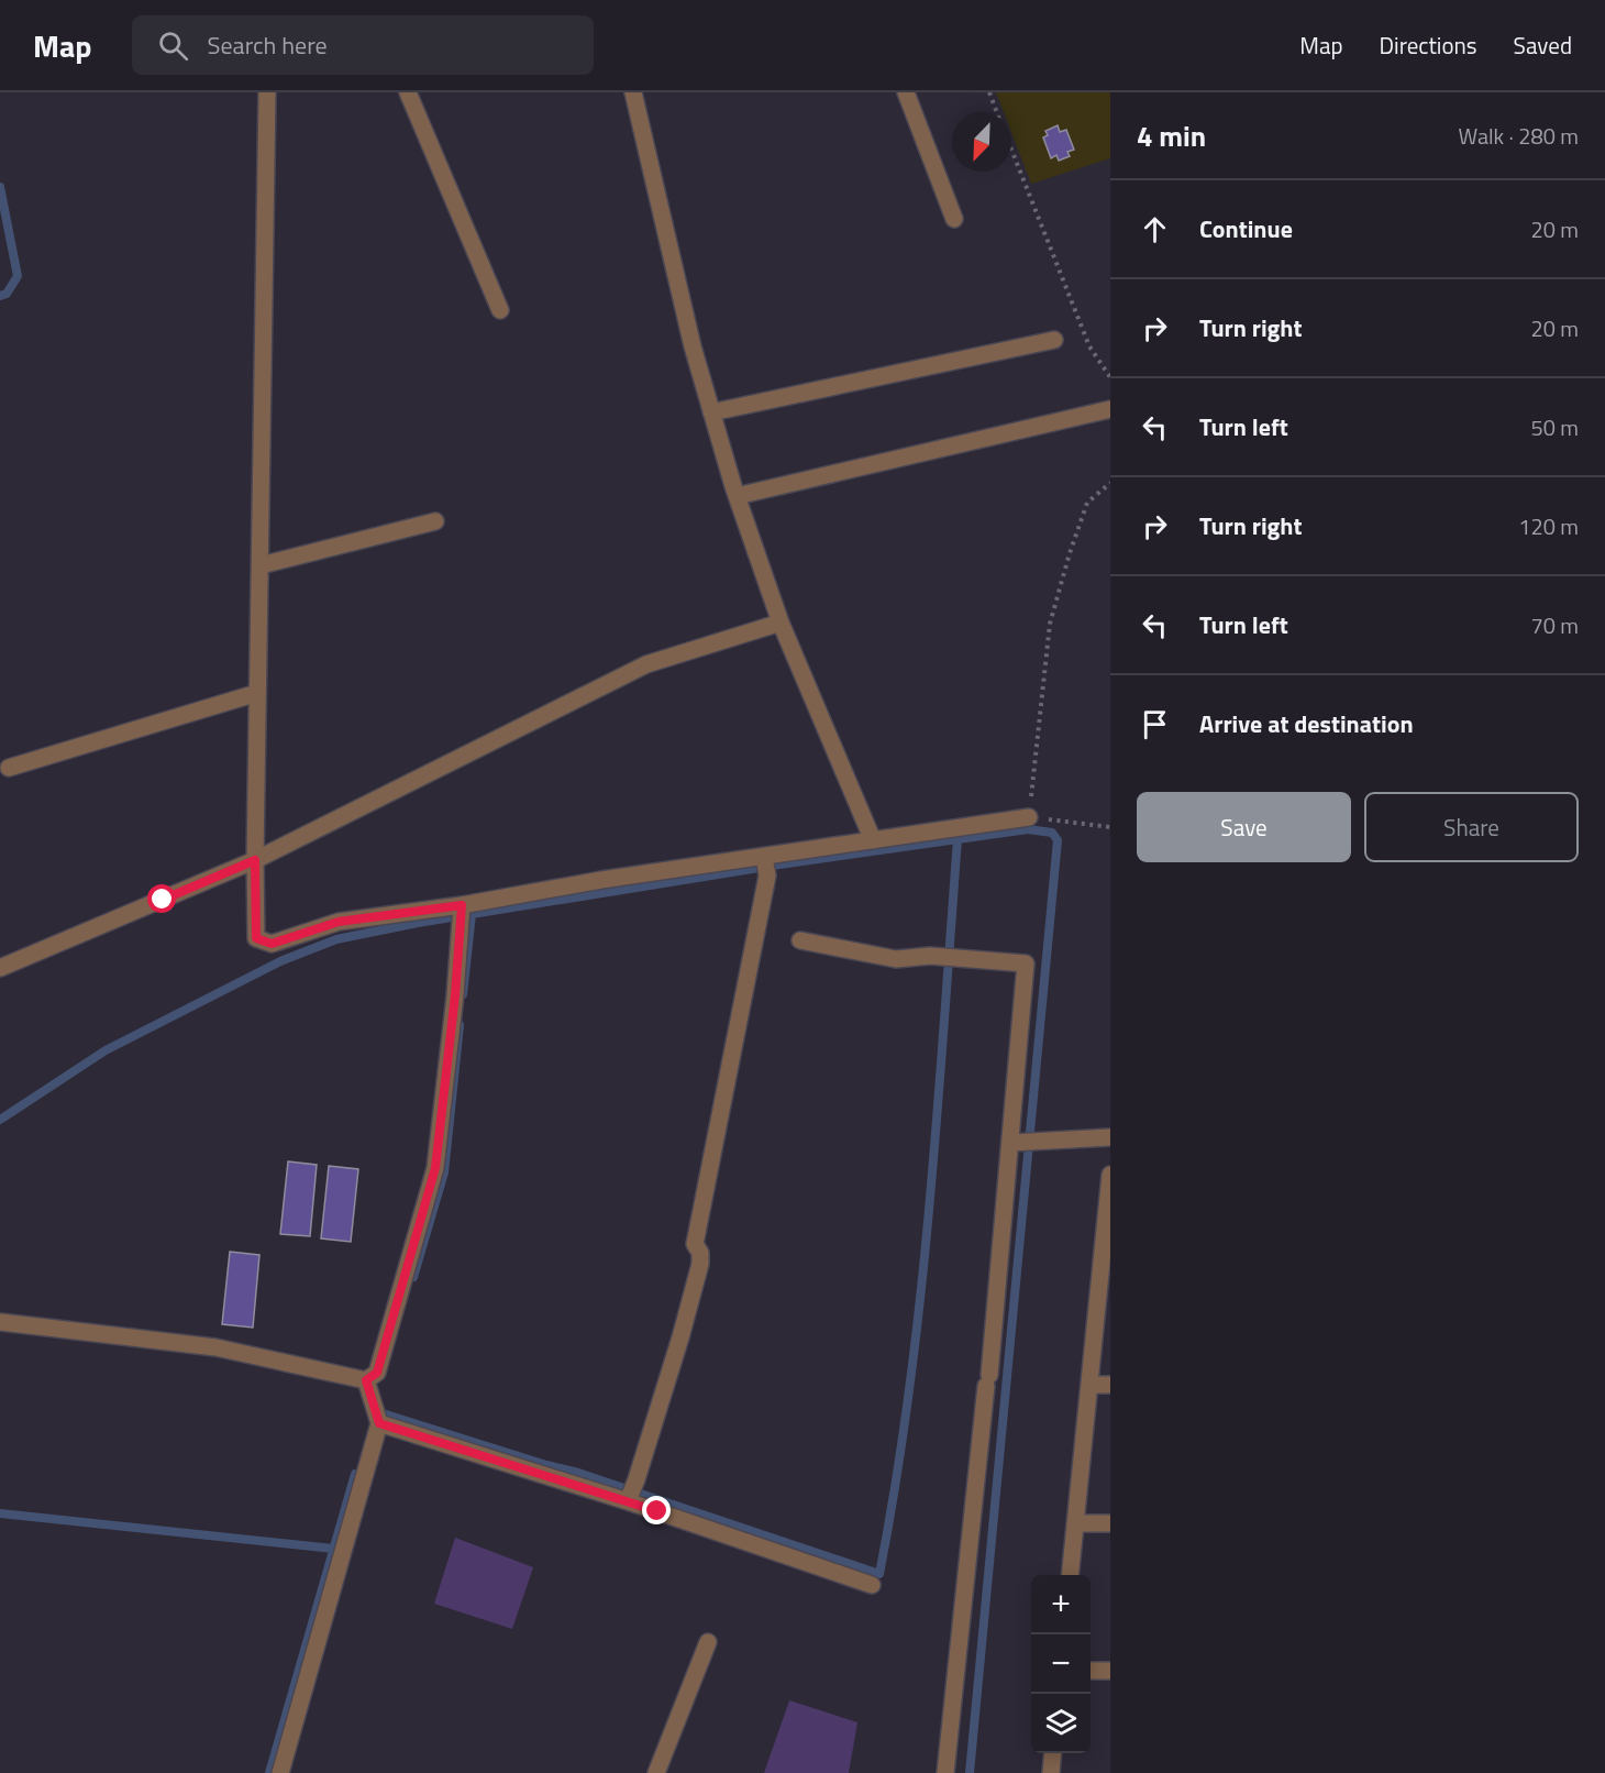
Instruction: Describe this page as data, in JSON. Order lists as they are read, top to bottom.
{
  "north": "bottom left",
  "page": {
    "header": "Map",
    "search": "Search here",
    "nav": ["Map", "Directions", "Saved"],
    "heading": ["4 min", "Walk · 280 m"],
    "list": [
      ["Continue", "20 m"],
      ["Turn right", "20 m"],
      ["Turn left", "50 m"],
      ["Turn right", "120 m"],
      ["Turn left", "70 m"],
      "Arrive at destination"
    ],
    "buttons": ["Save", "Share"],
    "map_buttons": ["+", "−"]
  }
}
